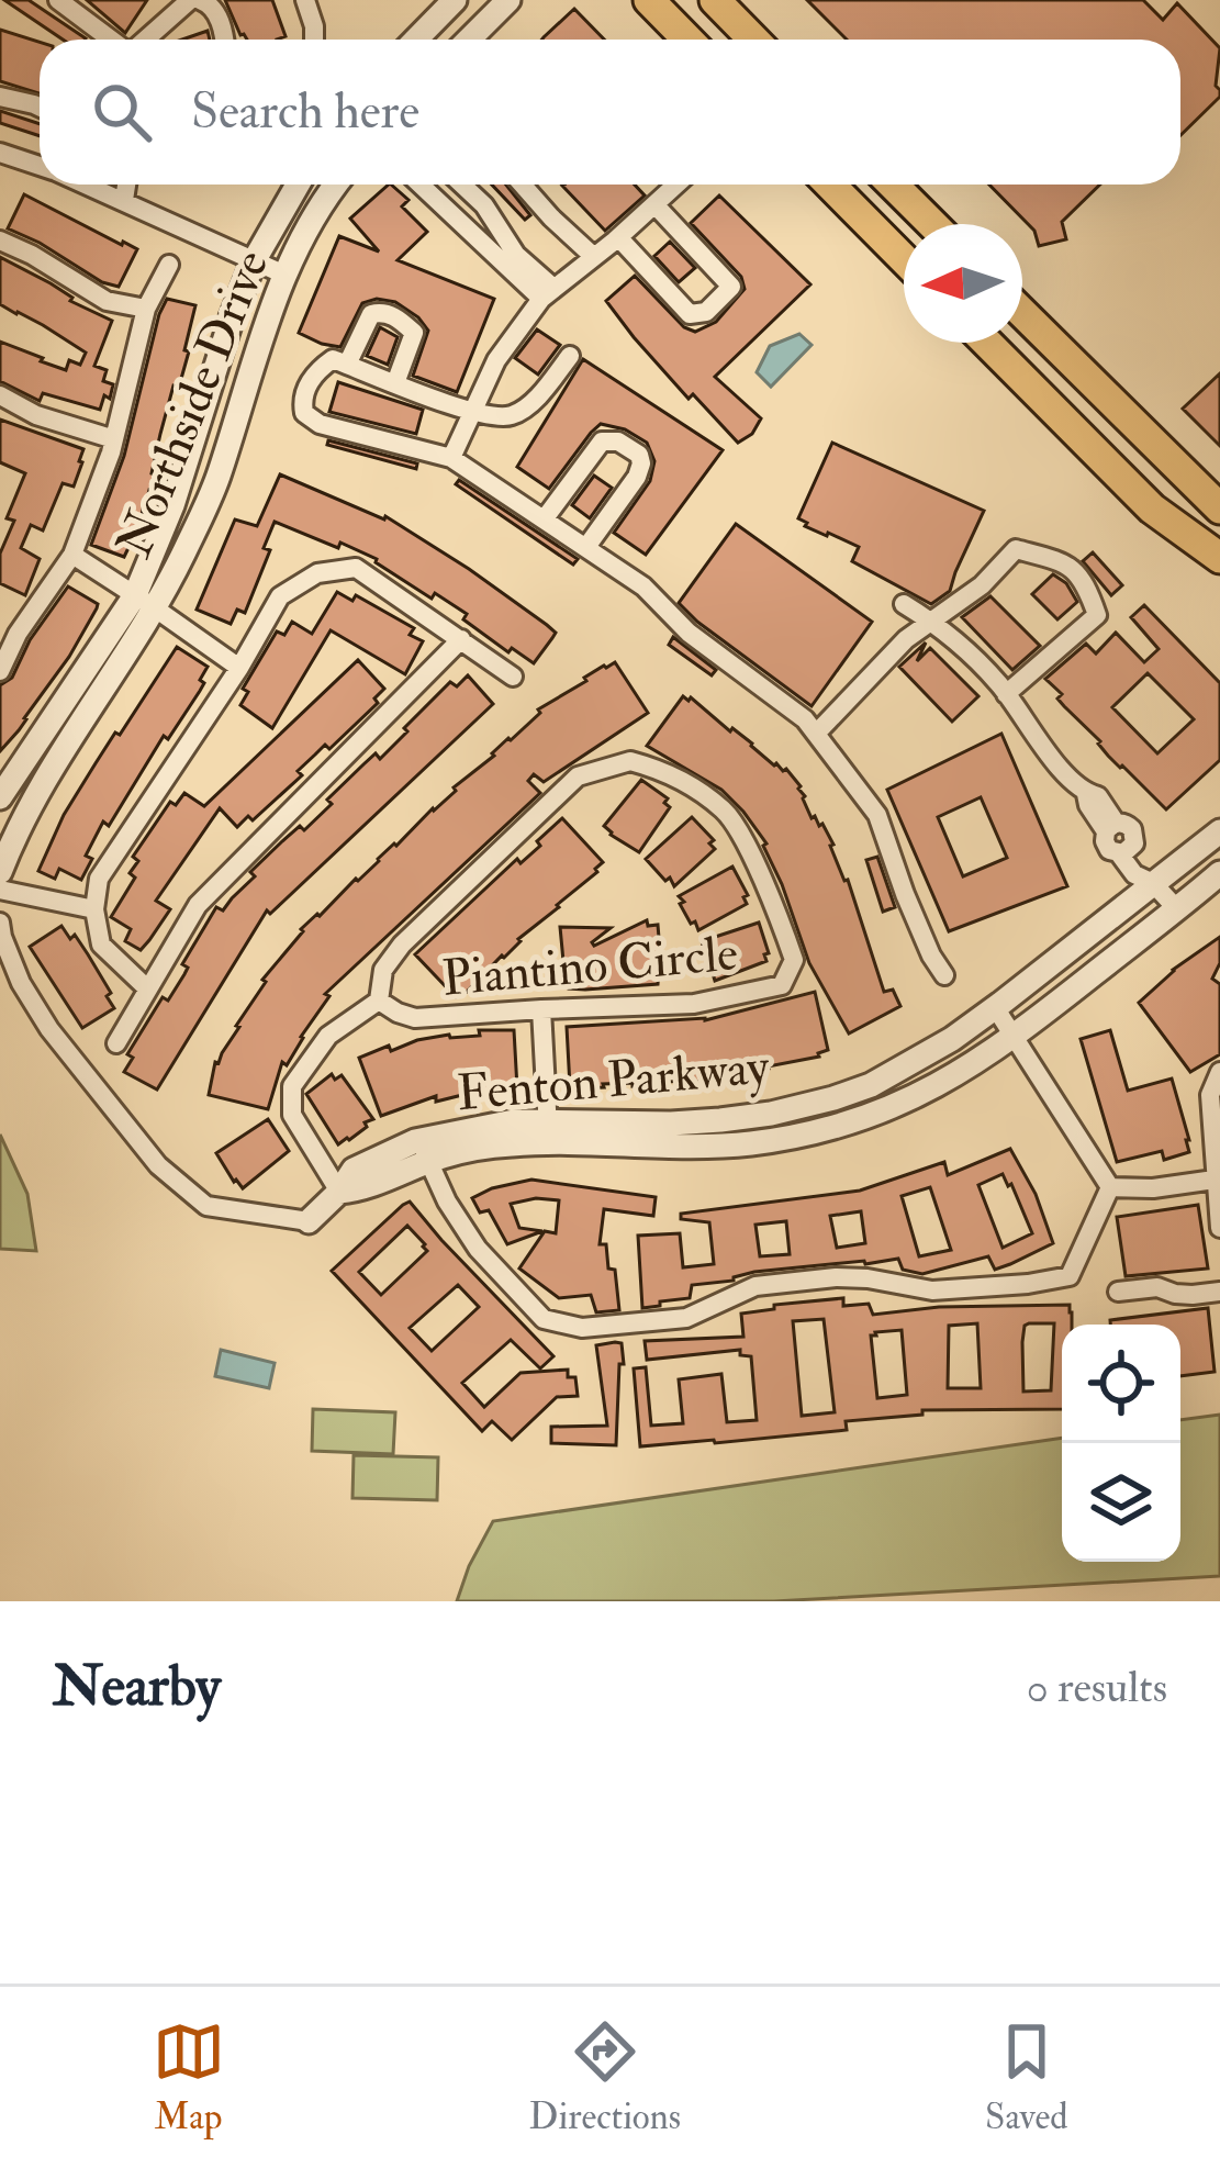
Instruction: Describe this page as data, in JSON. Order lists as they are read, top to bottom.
{
  "streets": {
    "street": ["Northside Drive", "Piantino Circle", "Fenton Parkway"]
  },
  "north": "left",
  "page": {
    "search": "Search here",
    "heading": ["Nearby", "0 results"],
    "nav": ["Map", "Directions", "Saved"]
  }
}
